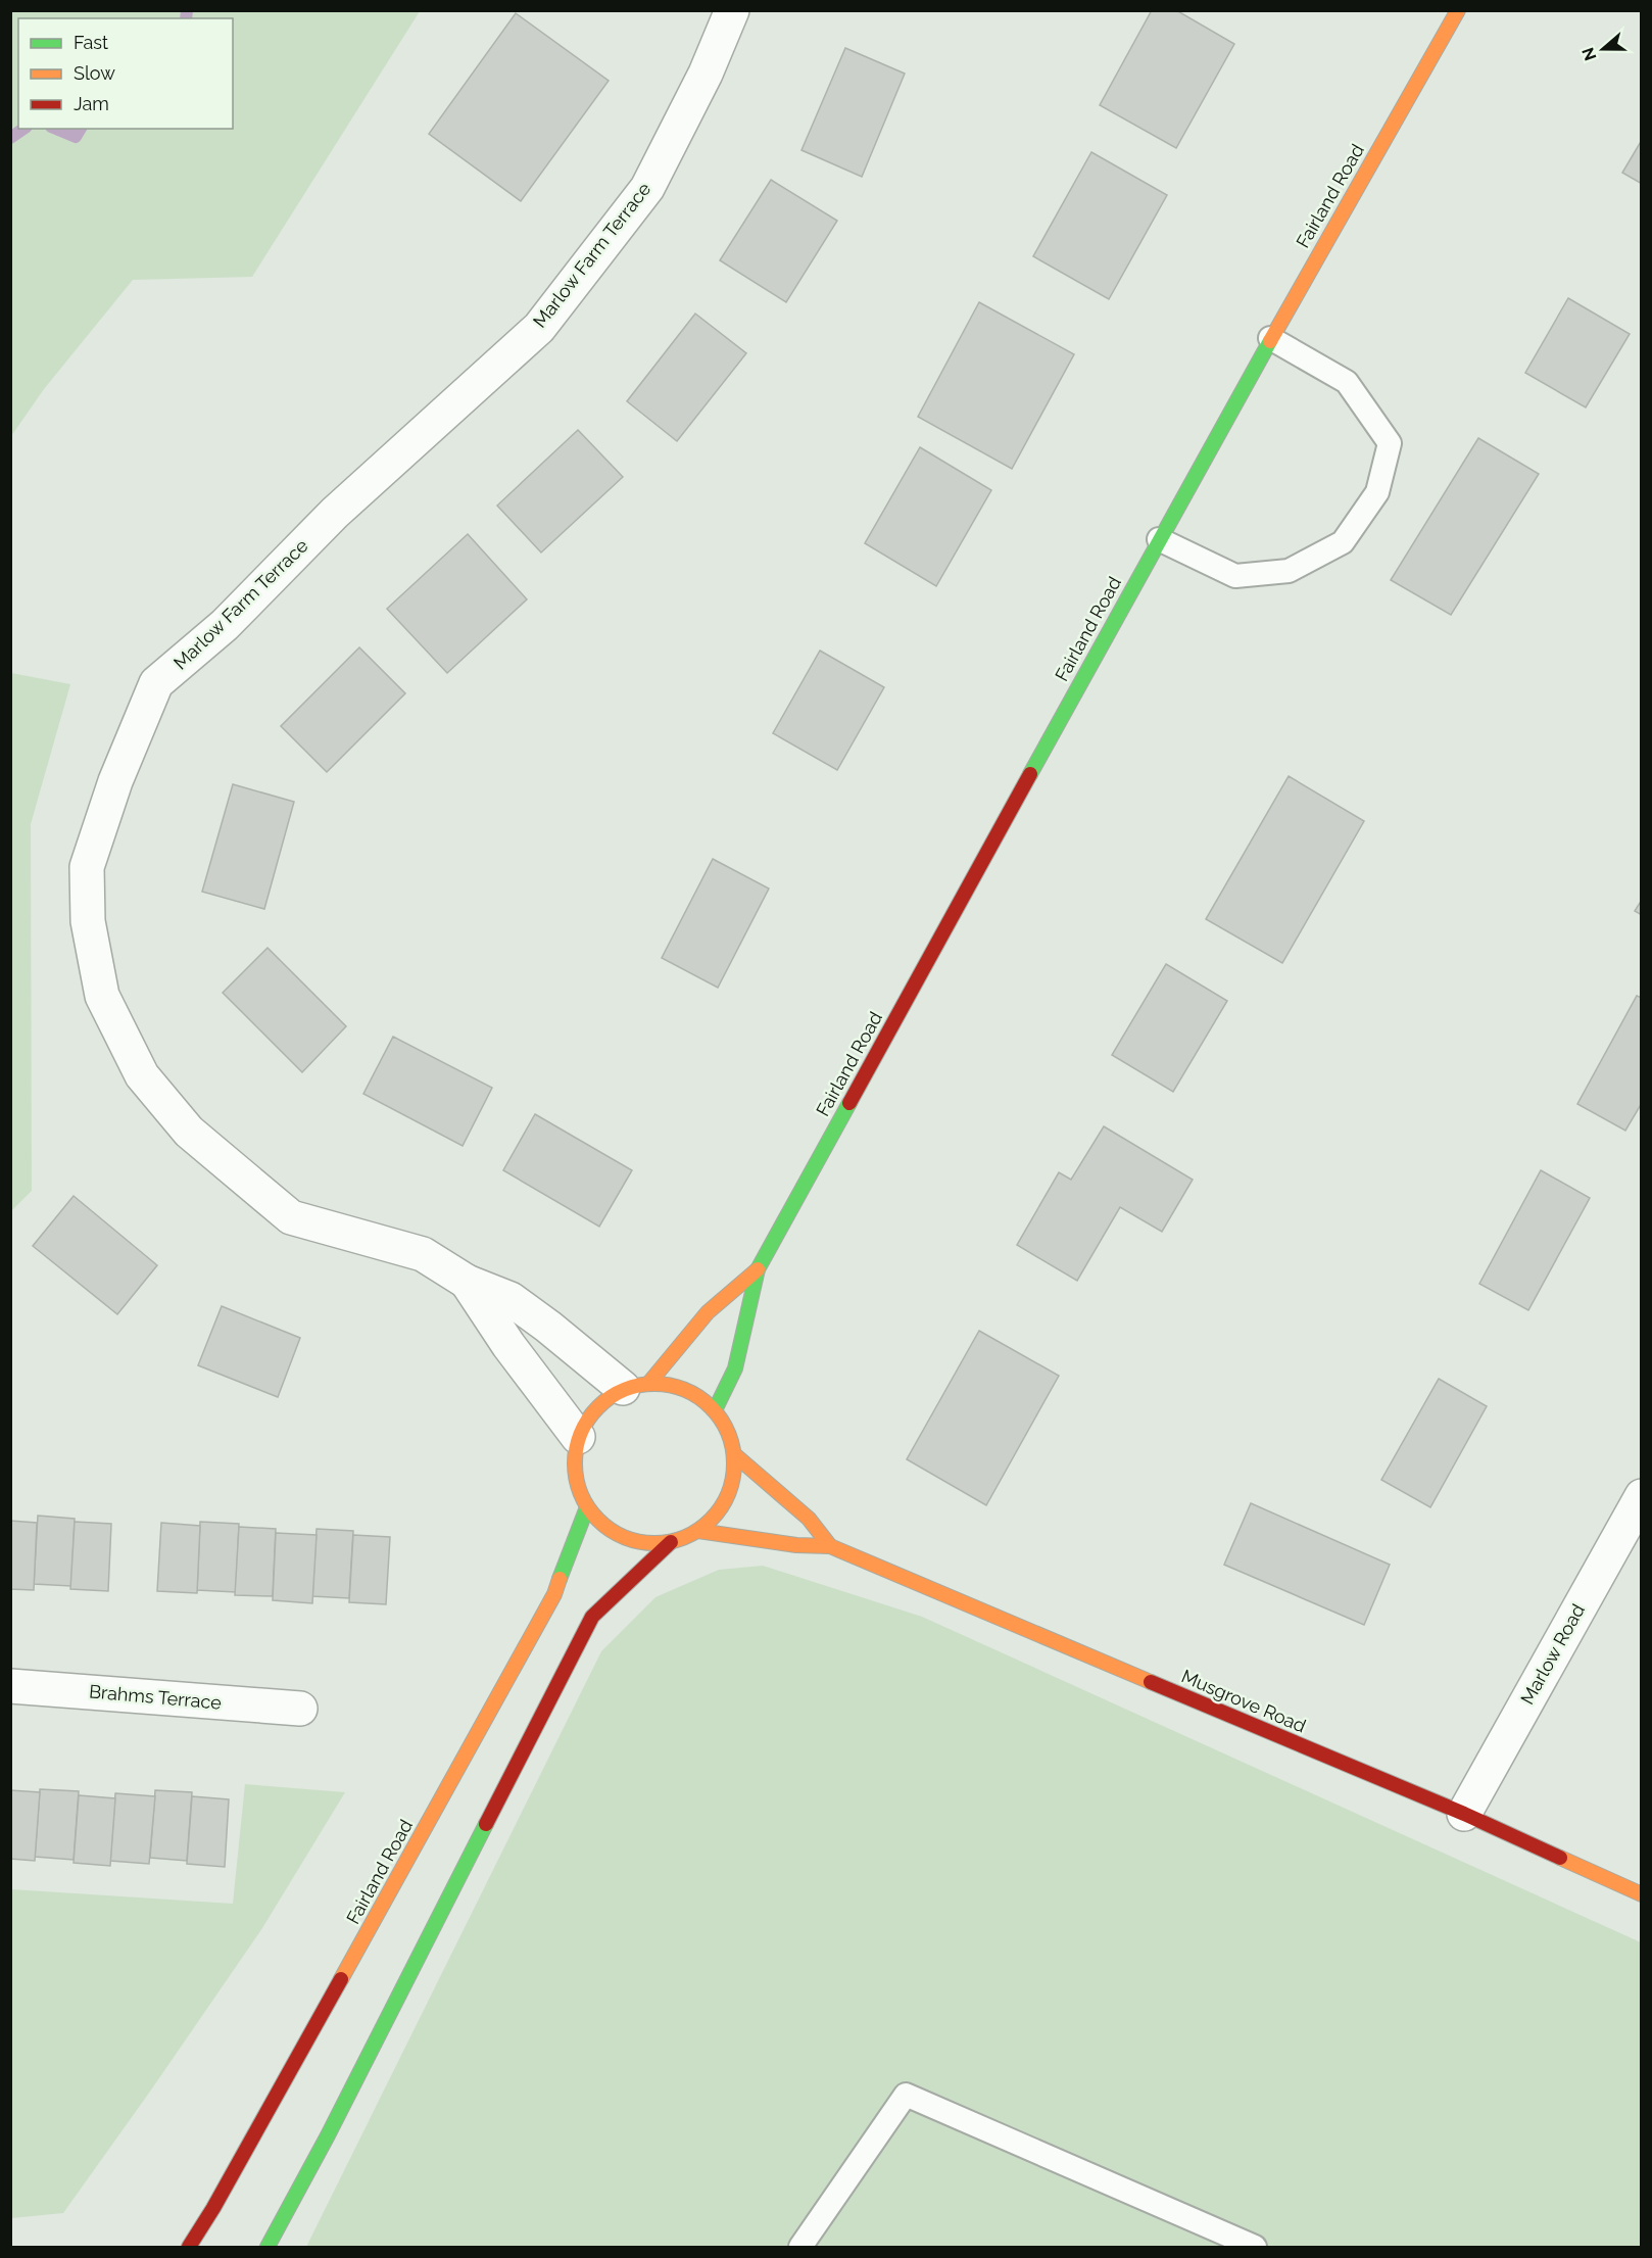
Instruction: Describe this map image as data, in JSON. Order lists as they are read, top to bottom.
{
  "streets": {
    "main road": ["Fairland Road", "Musgrove Road"],
    "street": ["Marlow Farm Terrace", "Marlow Road", "Brahms Terrace"]
  },
  "crossings": [
    ["Fairland Road", "Marlow Farm Terrace"],
    ["Fairland Road", "Musgrove Road"],
    ["Marlow Farm Terrace", "Musgrove Road"],
    ["Marlow Road", "Musgrove Road"]
  ],
  "legend": ["Fast", "Slow", "Jam"],
  "north": "left"
}
